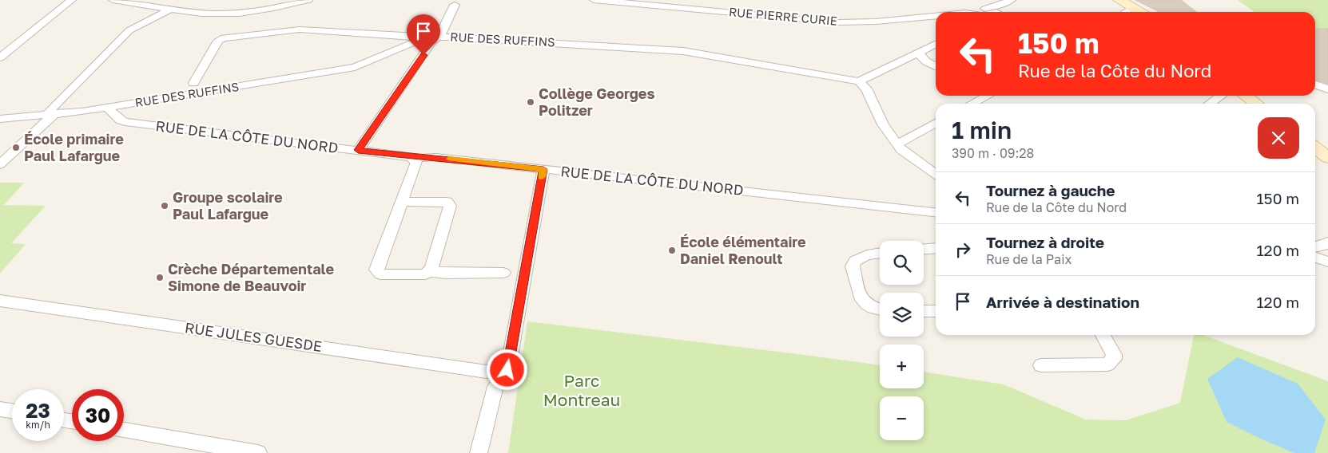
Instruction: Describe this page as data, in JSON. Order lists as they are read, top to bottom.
{
  "streets": {
    "street": [
      "RUE PIERRE CURIE",
      "RUE DES RUFFINS",
      "RUE DE LA CÔTE DU NORD",
      "RUE JULES GUESDE"
    ]
  },
  "crossings": [
    ["RUE DES RUFFINS", "RUE DE LA CÔTE DU NORD"]
  ],
  "parks": ["Parc Montreau"],
  "places": [
    "Collège Georges Politzer",
    "École primaire Paul Lafargue",
    "Groupe scolaire Paul Lafargue",
    "École élémentaire Daniel Renoult",
    "Crèche Départementale Simone de Beauvoir"
  ],
  "page": {
    "turn": ["150 m", "Rue de la Côte du Nord"],
    "heading": ["1 min", "390 m · 09:28"],
    "list": [
      {
        "name": "Tournez à gauche",
        "note": "Rue de la Côte du Nord",
        "value": "150 m"
      },
      {
        "name": "Tournez à droite",
        "note": "Rue de la Paix",
        "value": "120 m"
      },
      {
        "name": "Arrivée à destination",
        "value": "120 m"
      }
    ],
    "map_buttons": ["+", "−"],
    "speed": "23 km/h",
    "limit": "30"
  }
}
